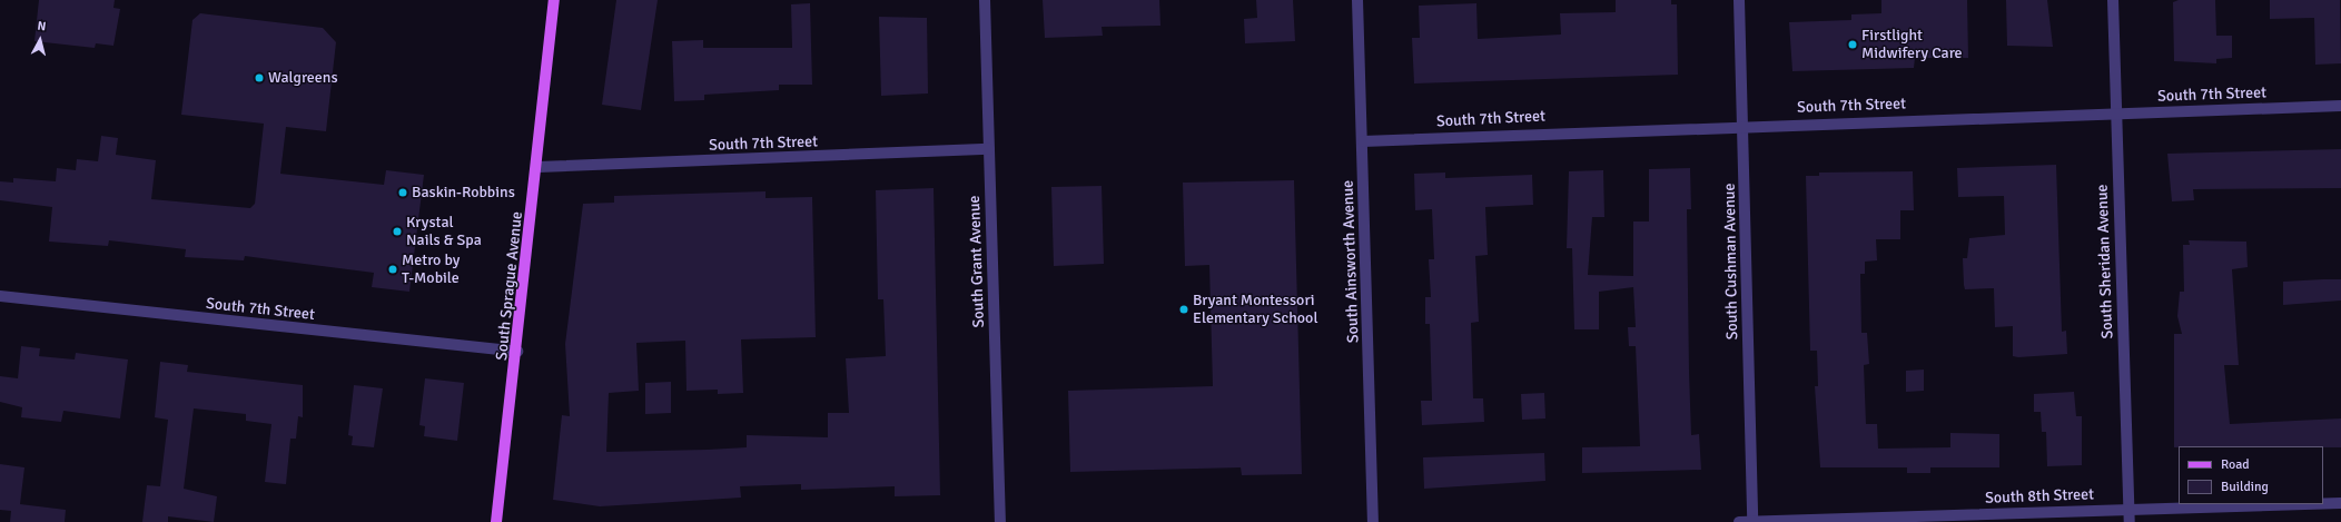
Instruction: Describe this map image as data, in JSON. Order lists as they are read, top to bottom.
{
  "streets": {
    "main road": ["South Sprague Avenue"],
    "street": [
      "South 7th Street",
      "South Grant Avenue",
      "South Ainsworth Avenue",
      "South Cushman Avenue",
      "South Sheridan Avenue",
      "South 8th Street"
    ]
  },
  "crossings": [
    ["South 7th Street", "South Grant Avenue"],
    ["South 7th Street", "South Ainsworth Avenue"],
    ["South 7th Street", "South Cushman Avenue"],
    ["South 7th Street", "South Sheridan Avenue"],
    ["South 7th Street", "South Sprague Avenue"],
    ["South Cushman Avenue", "South 8th Street"],
    ["South Sheridan Avenue", "South 8th Street"]
  ],
  "places": [
    "Firstlight Midwifery Care",
    "Walgreens",
    "Baskin-Robbins",
    "Krystal Nails & Spa",
    "Metro by T-Mobile",
    "Bryant Montessori Elementary School"
  ],
  "legend": ["Road", "Building"],
  "north": "top"
}
